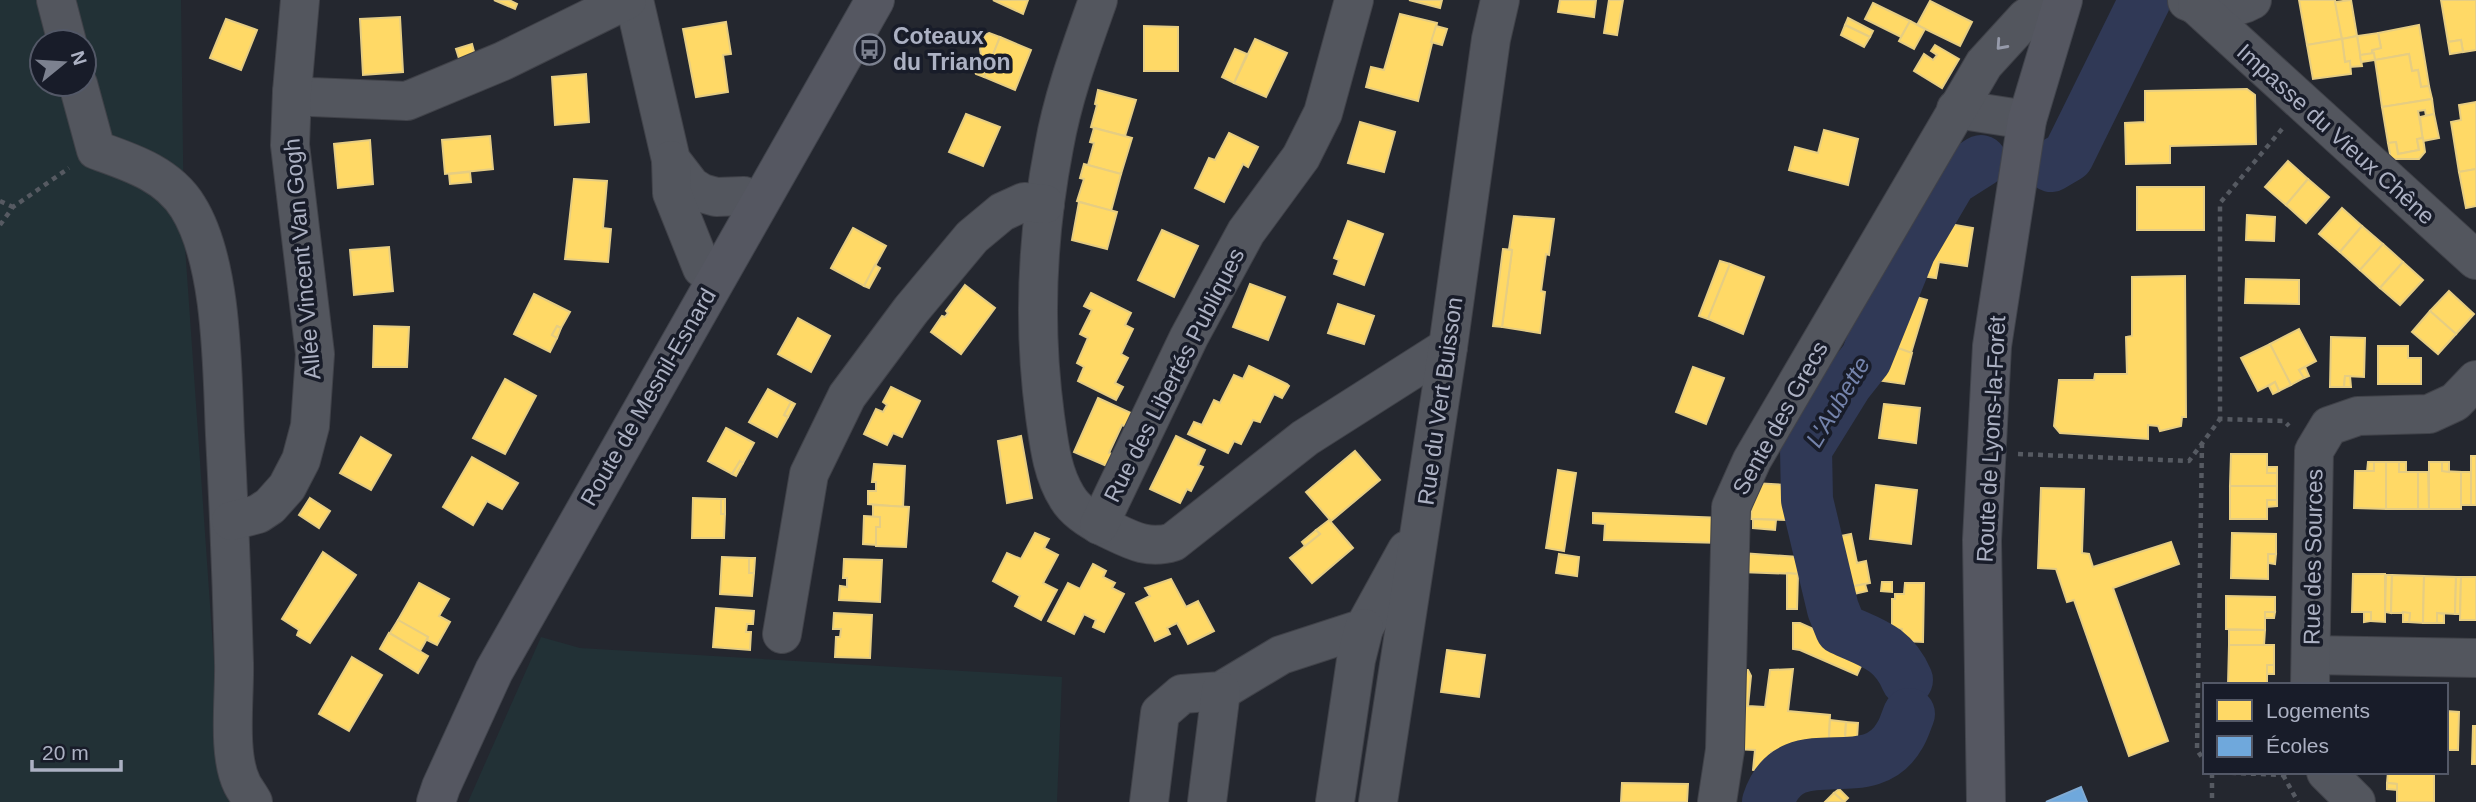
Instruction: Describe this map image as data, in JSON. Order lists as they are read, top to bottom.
{
  "streets": {
    "main road": ["Route de Mesnil-Esnard", "Route de Lyons-la-Forêt"],
    "street": [
      "Impasse du Vieux Chêne",
      "Allée Vincent Van Gogh",
      "Rue des Libertés Publiques",
      "Rue du Vert Buisson",
      "Sente des Grecs",
      "Rue des Sources"
    ]
  },
  "water": ["L'Aubette"],
  "places": {
    "bus stop": ["Coteaux du Trianon"]
  },
  "legend": ["Logements", "Écoles"],
  "scale_bar": "20 m",
  "north": "right"
}
